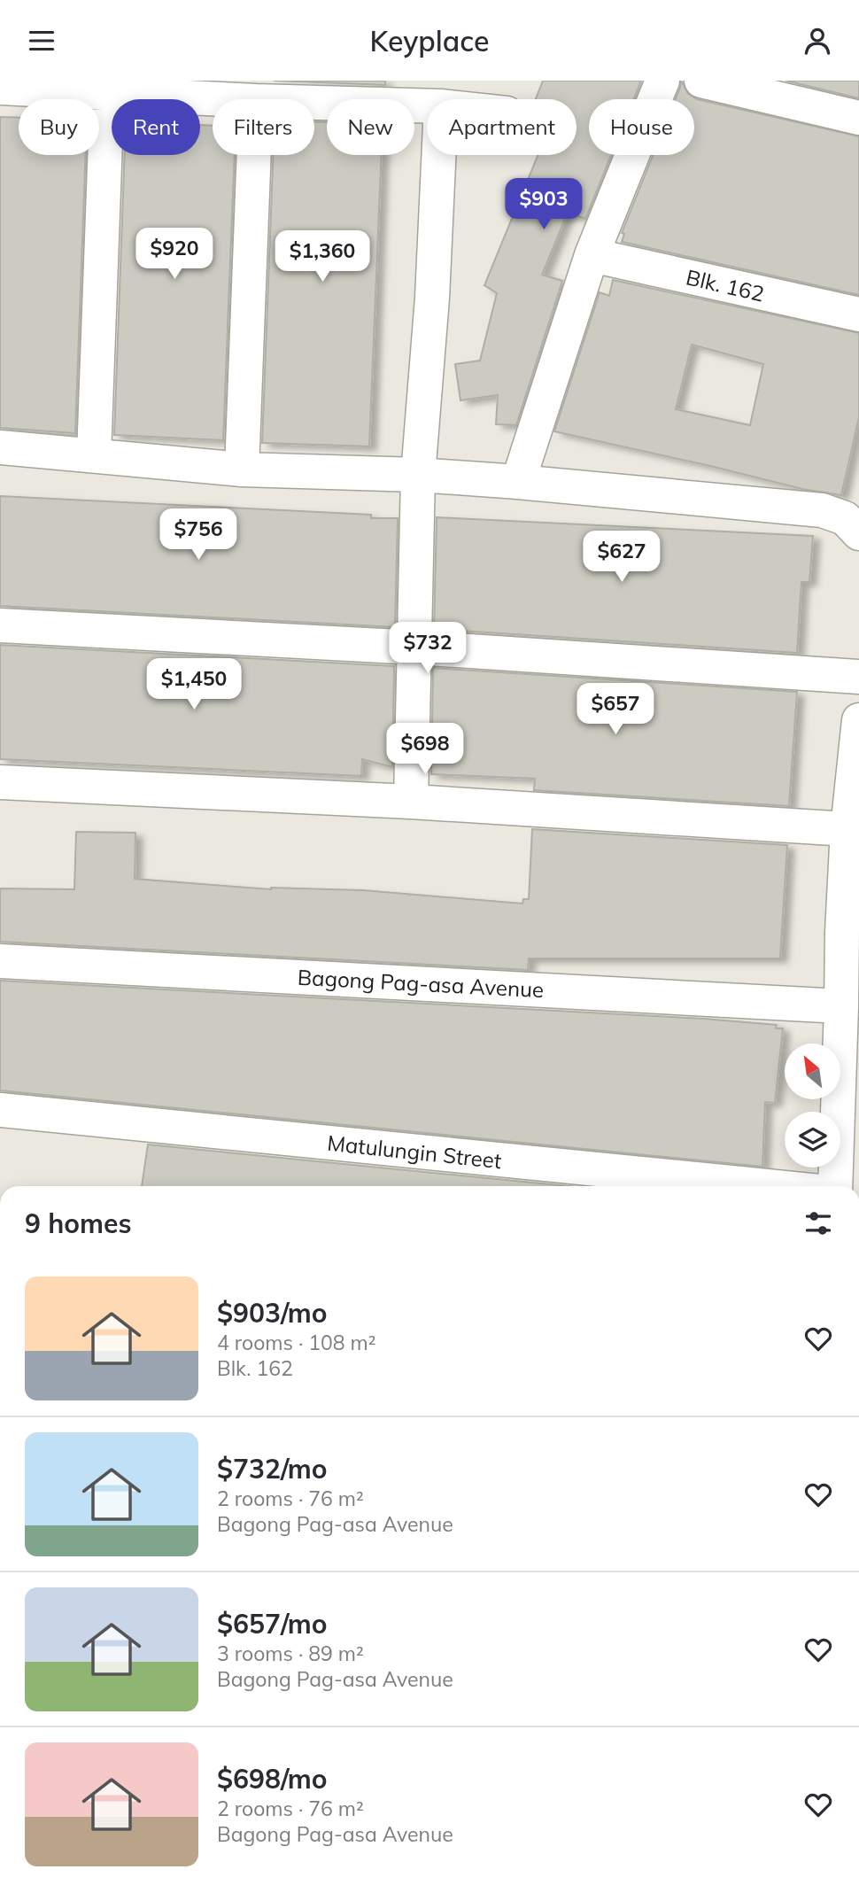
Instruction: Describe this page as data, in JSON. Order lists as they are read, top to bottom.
{
  "streets": {
    "street": ["Blk. 162", "Bagong Pag-asa Avenue", "Matulungin Street"]
  },
  "north": "top left",
  "page": {
    "header": "Keyplace",
    "chip": [
      "Buy",
      "Rent",
      "Filters",
      "New",
      "Apartment",
      "House"
    ],
    "price": [
      "$903",
      "$920",
      "$1,360",
      "$756",
      "$627",
      "$732",
      "$1,450",
      "$657",
      "$698"
    ],
    "heading": "9 homes",
    "list": [
      {
        "name": "$903/mo",
        "note": "4 rooms · 108 m² · Blk. 162"
      },
      {
        "name": "$732/mo",
        "note": "2 rooms · 76 m² · Bagong Pag-asa Avenue"
      },
      {
        "name": "$657/mo",
        "note": "3 rooms · 89 m² · Bagong Pag-asa Avenue"
      },
      {
        "name": "$698/mo",
        "note": "2 rooms · 76 m² · Bagong Pag-asa Avenue"
      }
    ]
  }
}
